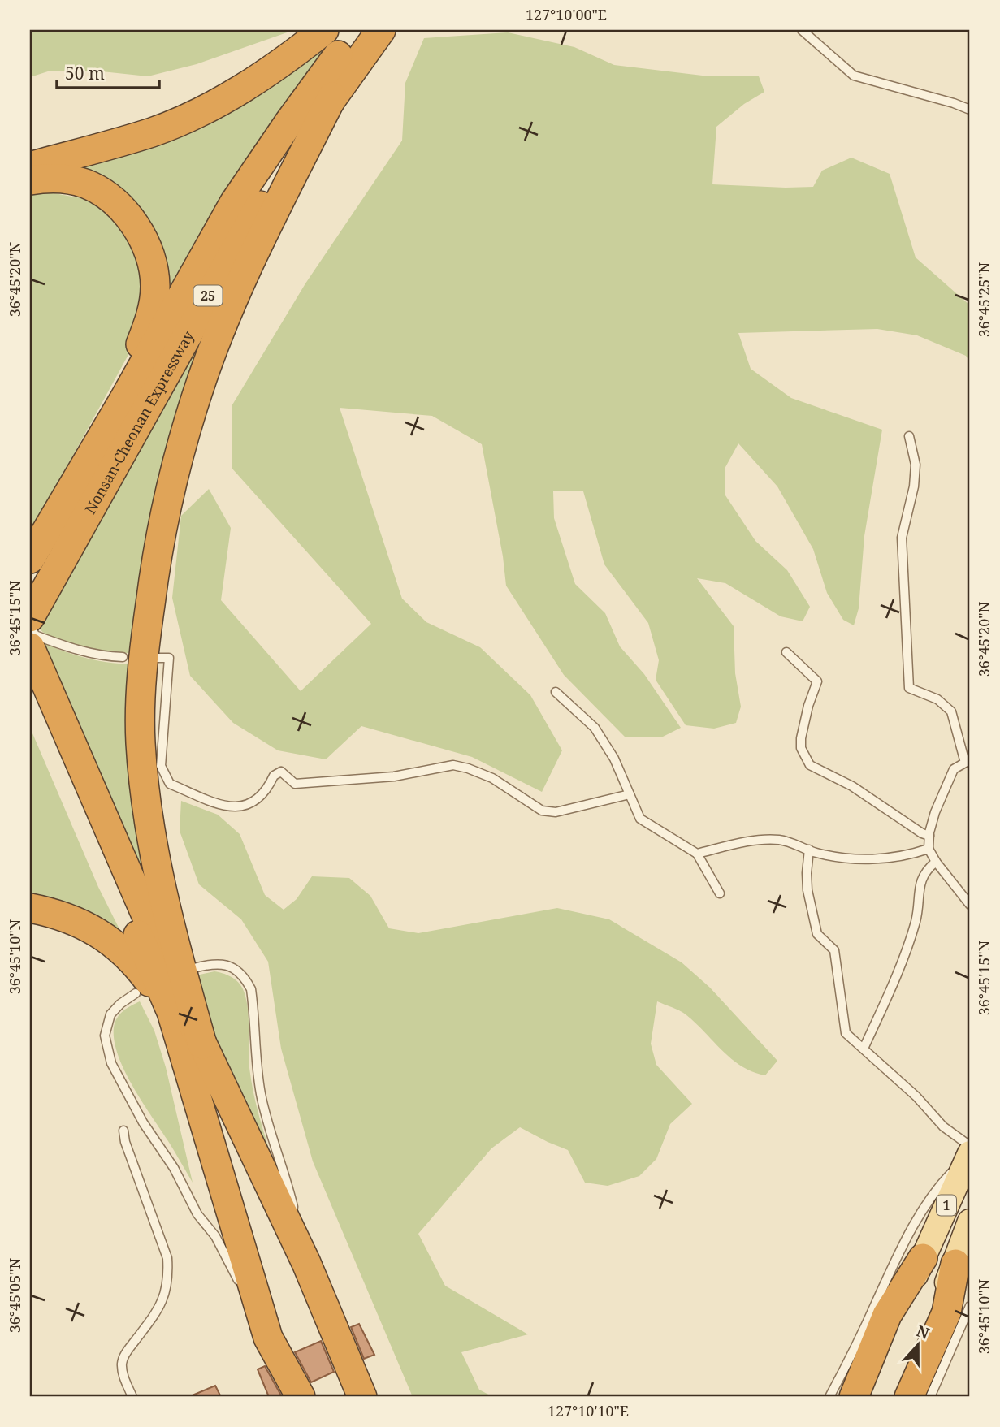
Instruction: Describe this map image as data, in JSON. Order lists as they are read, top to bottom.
{
  "streets": {
    "highway": ["25", "Nonsan-Cheonan Expressway"],
    "main road": ["1"]
  },
  "scale_bar": "50 m",
  "north": "top",
  "coordinates": [
    "127°10'00\"E",
    "36°45'20\"N",
    "36°45'25\"N",
    "36°45'15\"N",
    "36°45'10\"N",
    "36°45'05\"N",
    "127°10'10\"E"
  ]
}
